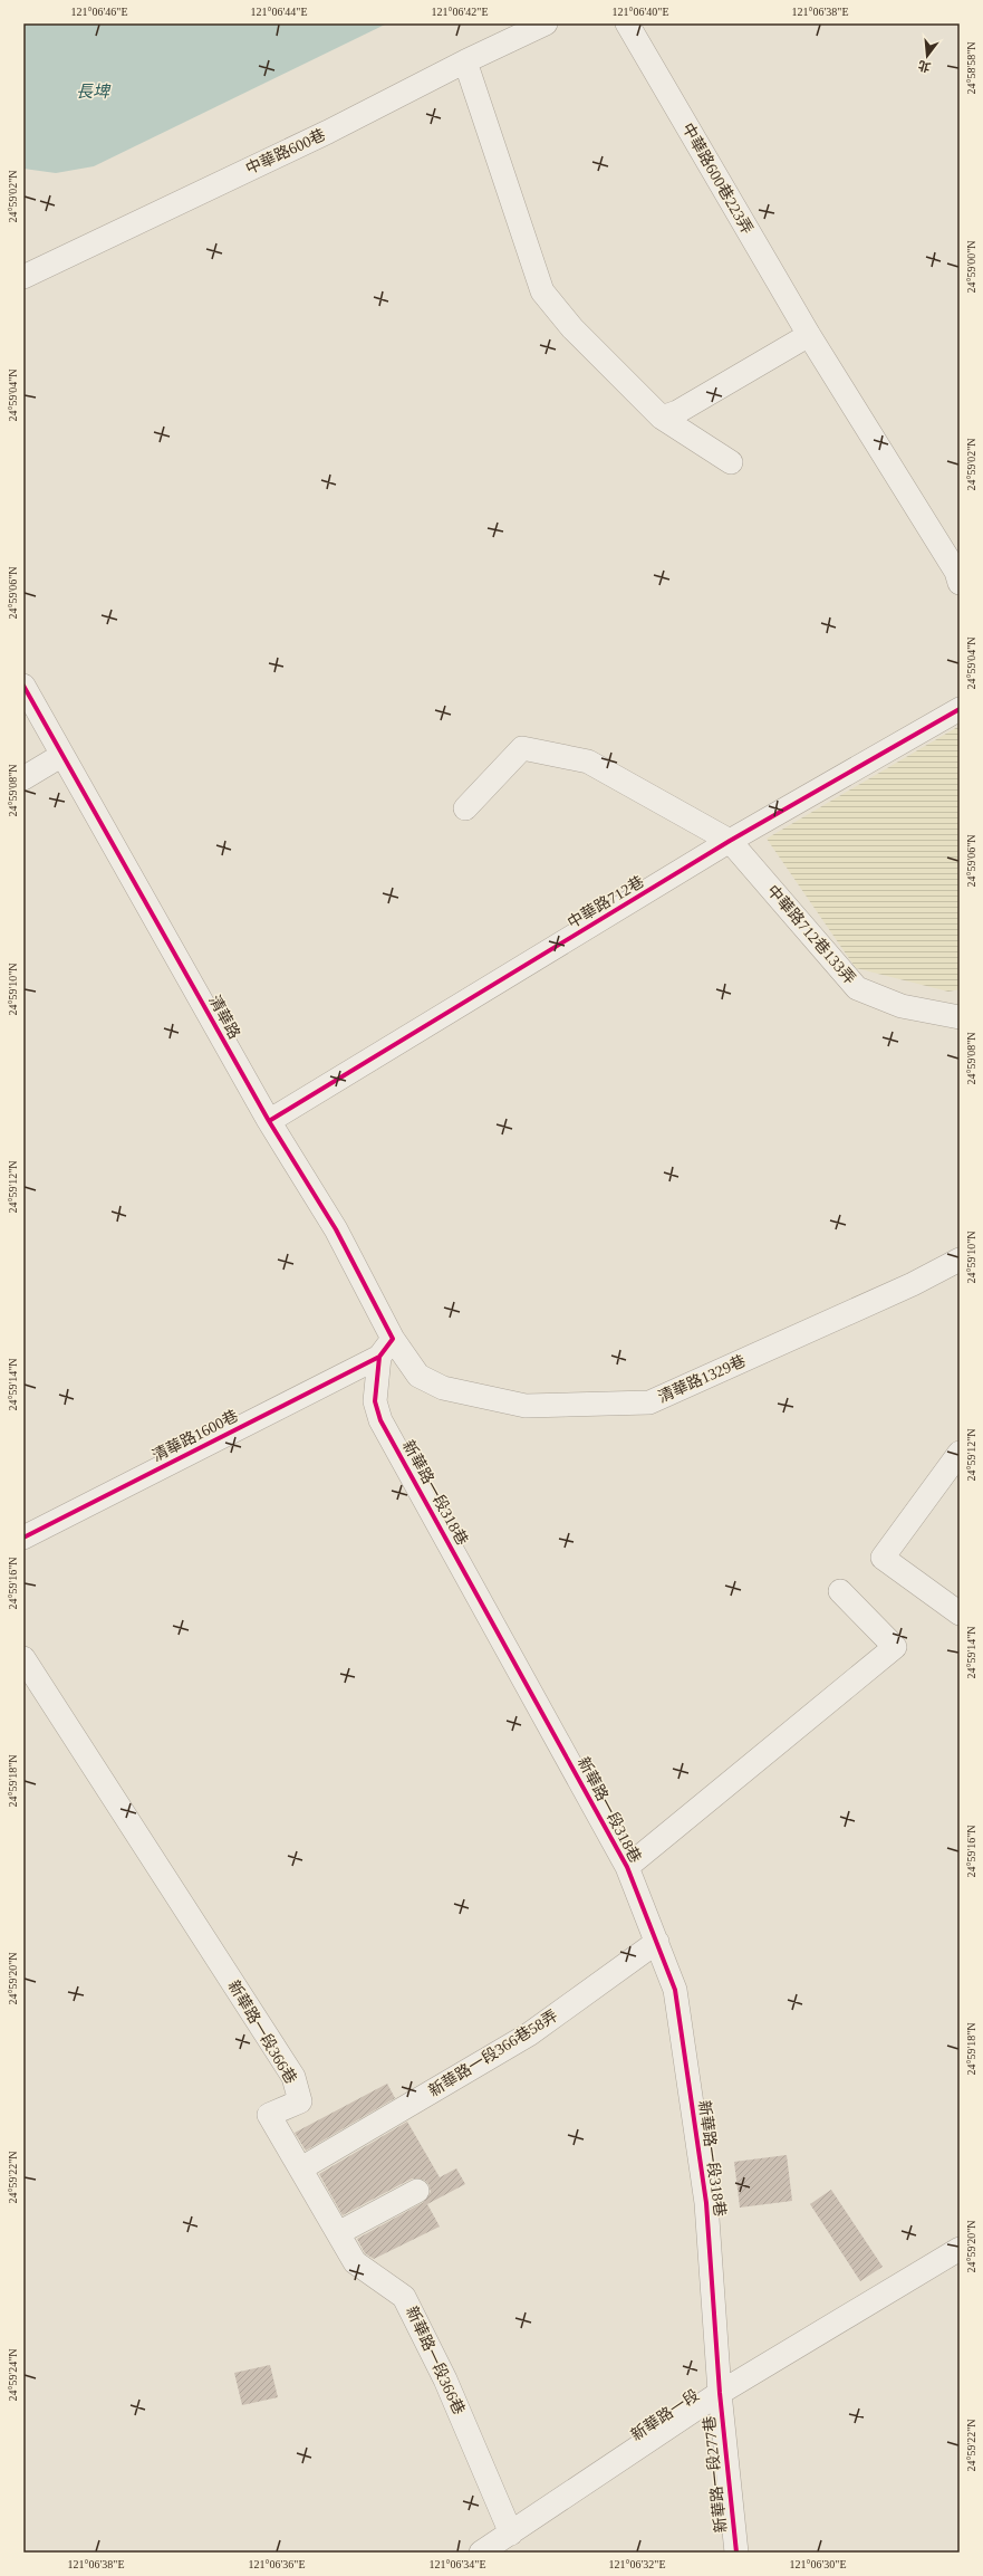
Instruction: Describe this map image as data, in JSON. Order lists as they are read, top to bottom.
{
  "streets": {
    "street": [
      "中華路600巷",
      "中華路600巷223弄",
      "中華路712巷",
      "中華路712巷133弄",
      "清華路",
      "清華路1329巷",
      "清華路1600巷",
      "新華路一段318巷",
      "新華路一段366巷",
      "新華路一段366巷58弄",
      "新華路一段",
      "新華路一段277巷"
    ]
  },
  "crossings": [
    ["中華路712巷", "中華路712巷133弄"],
    ["中華路712巷", "清華路"],
    ["清華路", "清華路1329巷"],
    ["清華路1600巷", "新華路一段318巷"],
    ["新華路一段318巷", "新華路一段366巷58弄"],
    ["新華路一段318巷", "新華路一段"],
    ["新華路一段318巷", "新華路一段277巷"],
    ["新華路一段366巷", "新華路一段366巷58弄"],
    ["新華路一段366巷", "新華路一段"],
    ["新華路一段", "新華路一段277巷"]
  ],
  "water": ["長埤"],
  "north": "bottom",
  "coordinates": [
    "121°06'46\"E",
    "121°06'44\"E",
    "121°06'42\"E",
    "121°06'40\"E",
    "121°06'38\"E",
    "24°58'58\"N",
    "24°59'02\"N",
    "24°59'00\"N",
    "24°59'04\"N",
    "24°59'06\"N",
    "24°59'08\"N",
    "24°59'10\"N",
    "24°59'12\"N",
    "24°59'14\"N",
    "24°59'16\"N",
    "24°59'18\"N",
    "24°59'20\"N",
    "24°59'22\"N",
    "24°59'24\"N",
    "121°06'36\"E",
    "121°06'34\"E",
    "121°06'32\"E",
    "121°06'30\"E"
  ]
}
